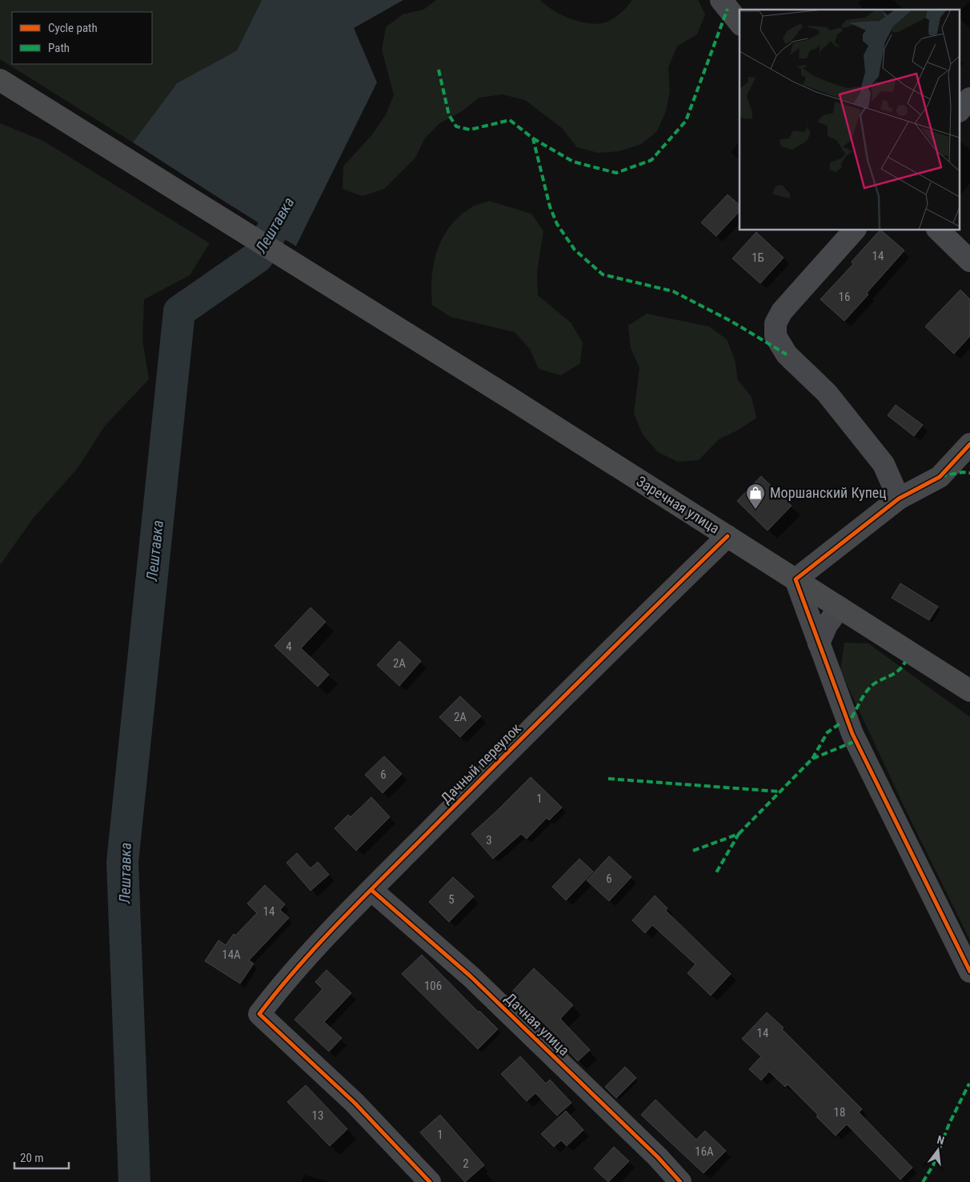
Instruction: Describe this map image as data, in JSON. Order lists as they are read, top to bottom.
{
  "streets": {
    "main road": ["Заречная улица"],
    "street": ["Дачный переулок", "Дачная улица"]
  },
  "crossings": [
    ["Заречная улица", "Дачный переулок"],
    ["Дачный переулок", "Дачная улица"]
  ],
  "water": ["Лештавка"],
  "places": {
    "shop": ["Моршанский Купец"]
  },
  "house_numbers": [
    "14",
    "1Б",
    "16",
    "4",
    "2А",
    "2А",
    "6",
    "1",
    "3",
    "6",
    "5",
    "14",
    "14А",
    "106",
    "14",
    "18",
    "13",
    "1",
    "16А",
    "2"
  ],
  "legend": ["Cycle path", "Path"],
  "scale_bar": "20 m",
  "north": "top"
}
